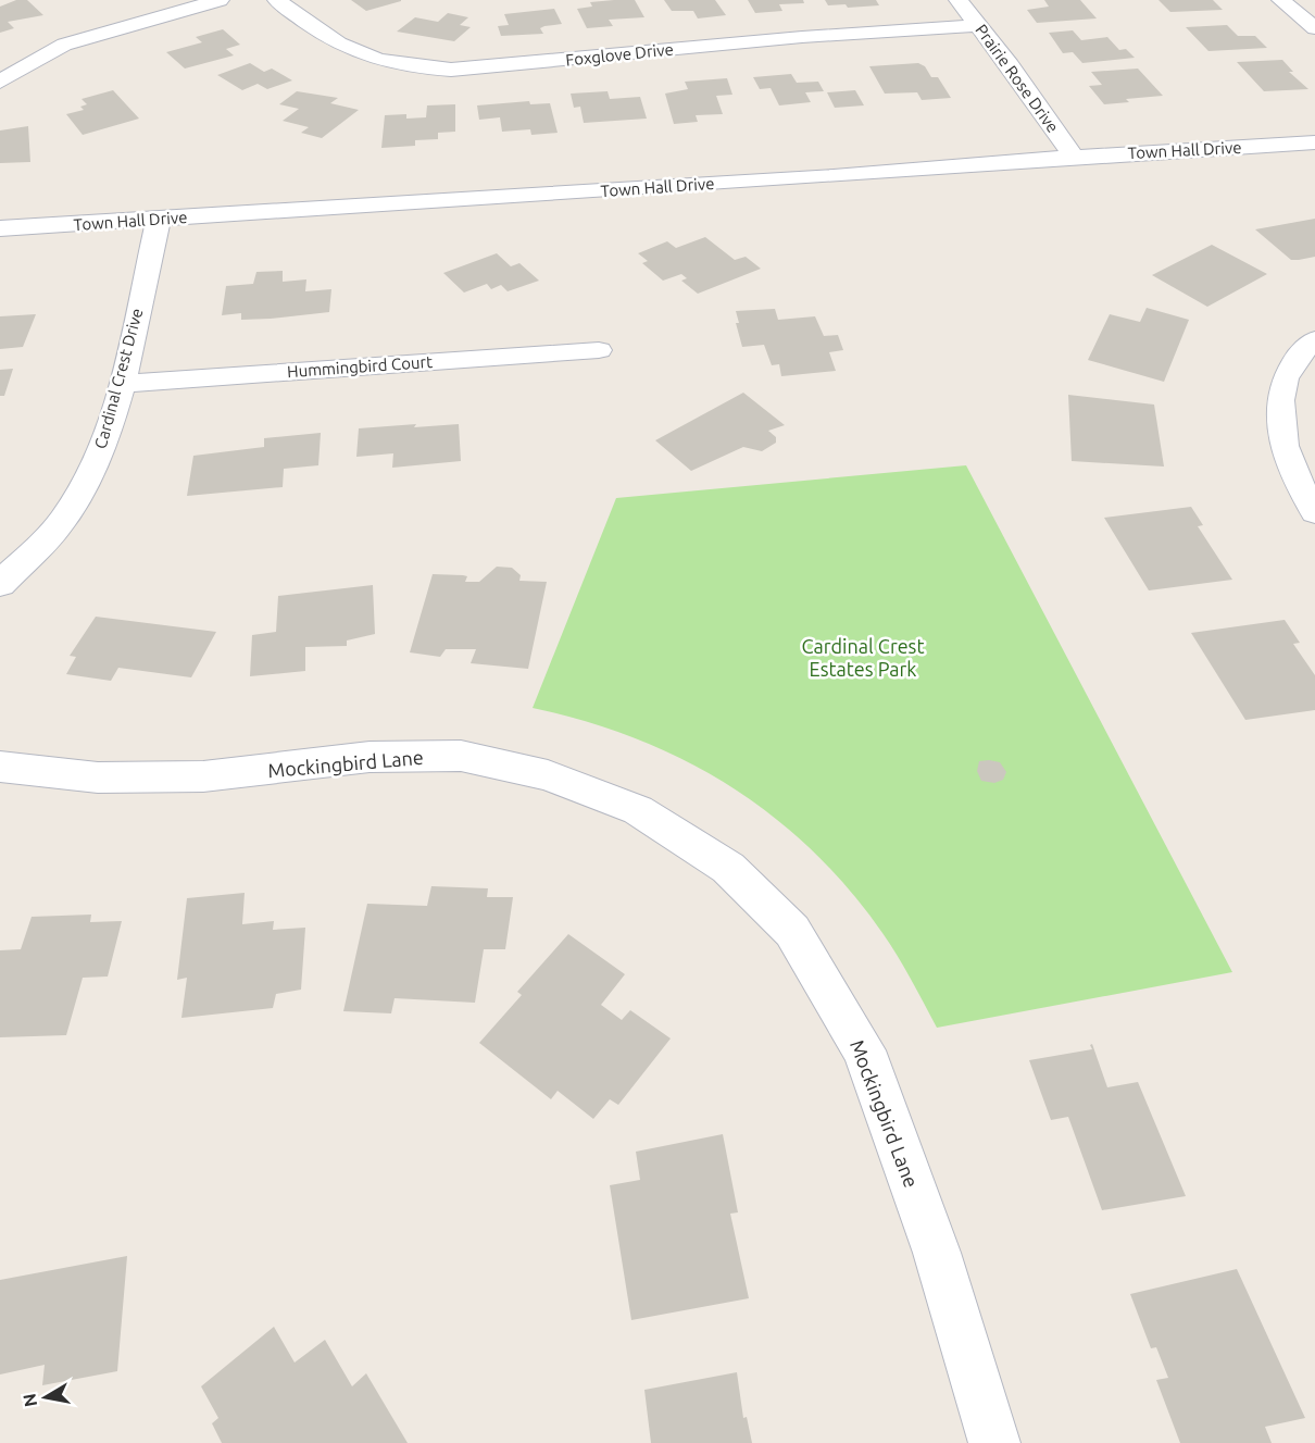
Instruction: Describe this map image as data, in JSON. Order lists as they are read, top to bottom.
{
  "streets": {
    "street": [
      "Foxglove Drive",
      "Prairie Rose Drive",
      "Town Hall Drive",
      "Hummingbird Court",
      "Cardinal Crest Drive",
      "Mockingbird Lane"
    ]
  },
  "crossings": [
    ["Foxglove Drive", "Prairie Rose Drive"],
    ["Prairie Rose Drive", "Town Hall Drive"],
    ["Town Hall Drive", "Cardinal Crest Drive"],
    ["Hummingbird Court", "Cardinal Crest Drive"]
  ],
  "parks": ["Cardinal Crest Estates Park"],
  "north": "left"
}
